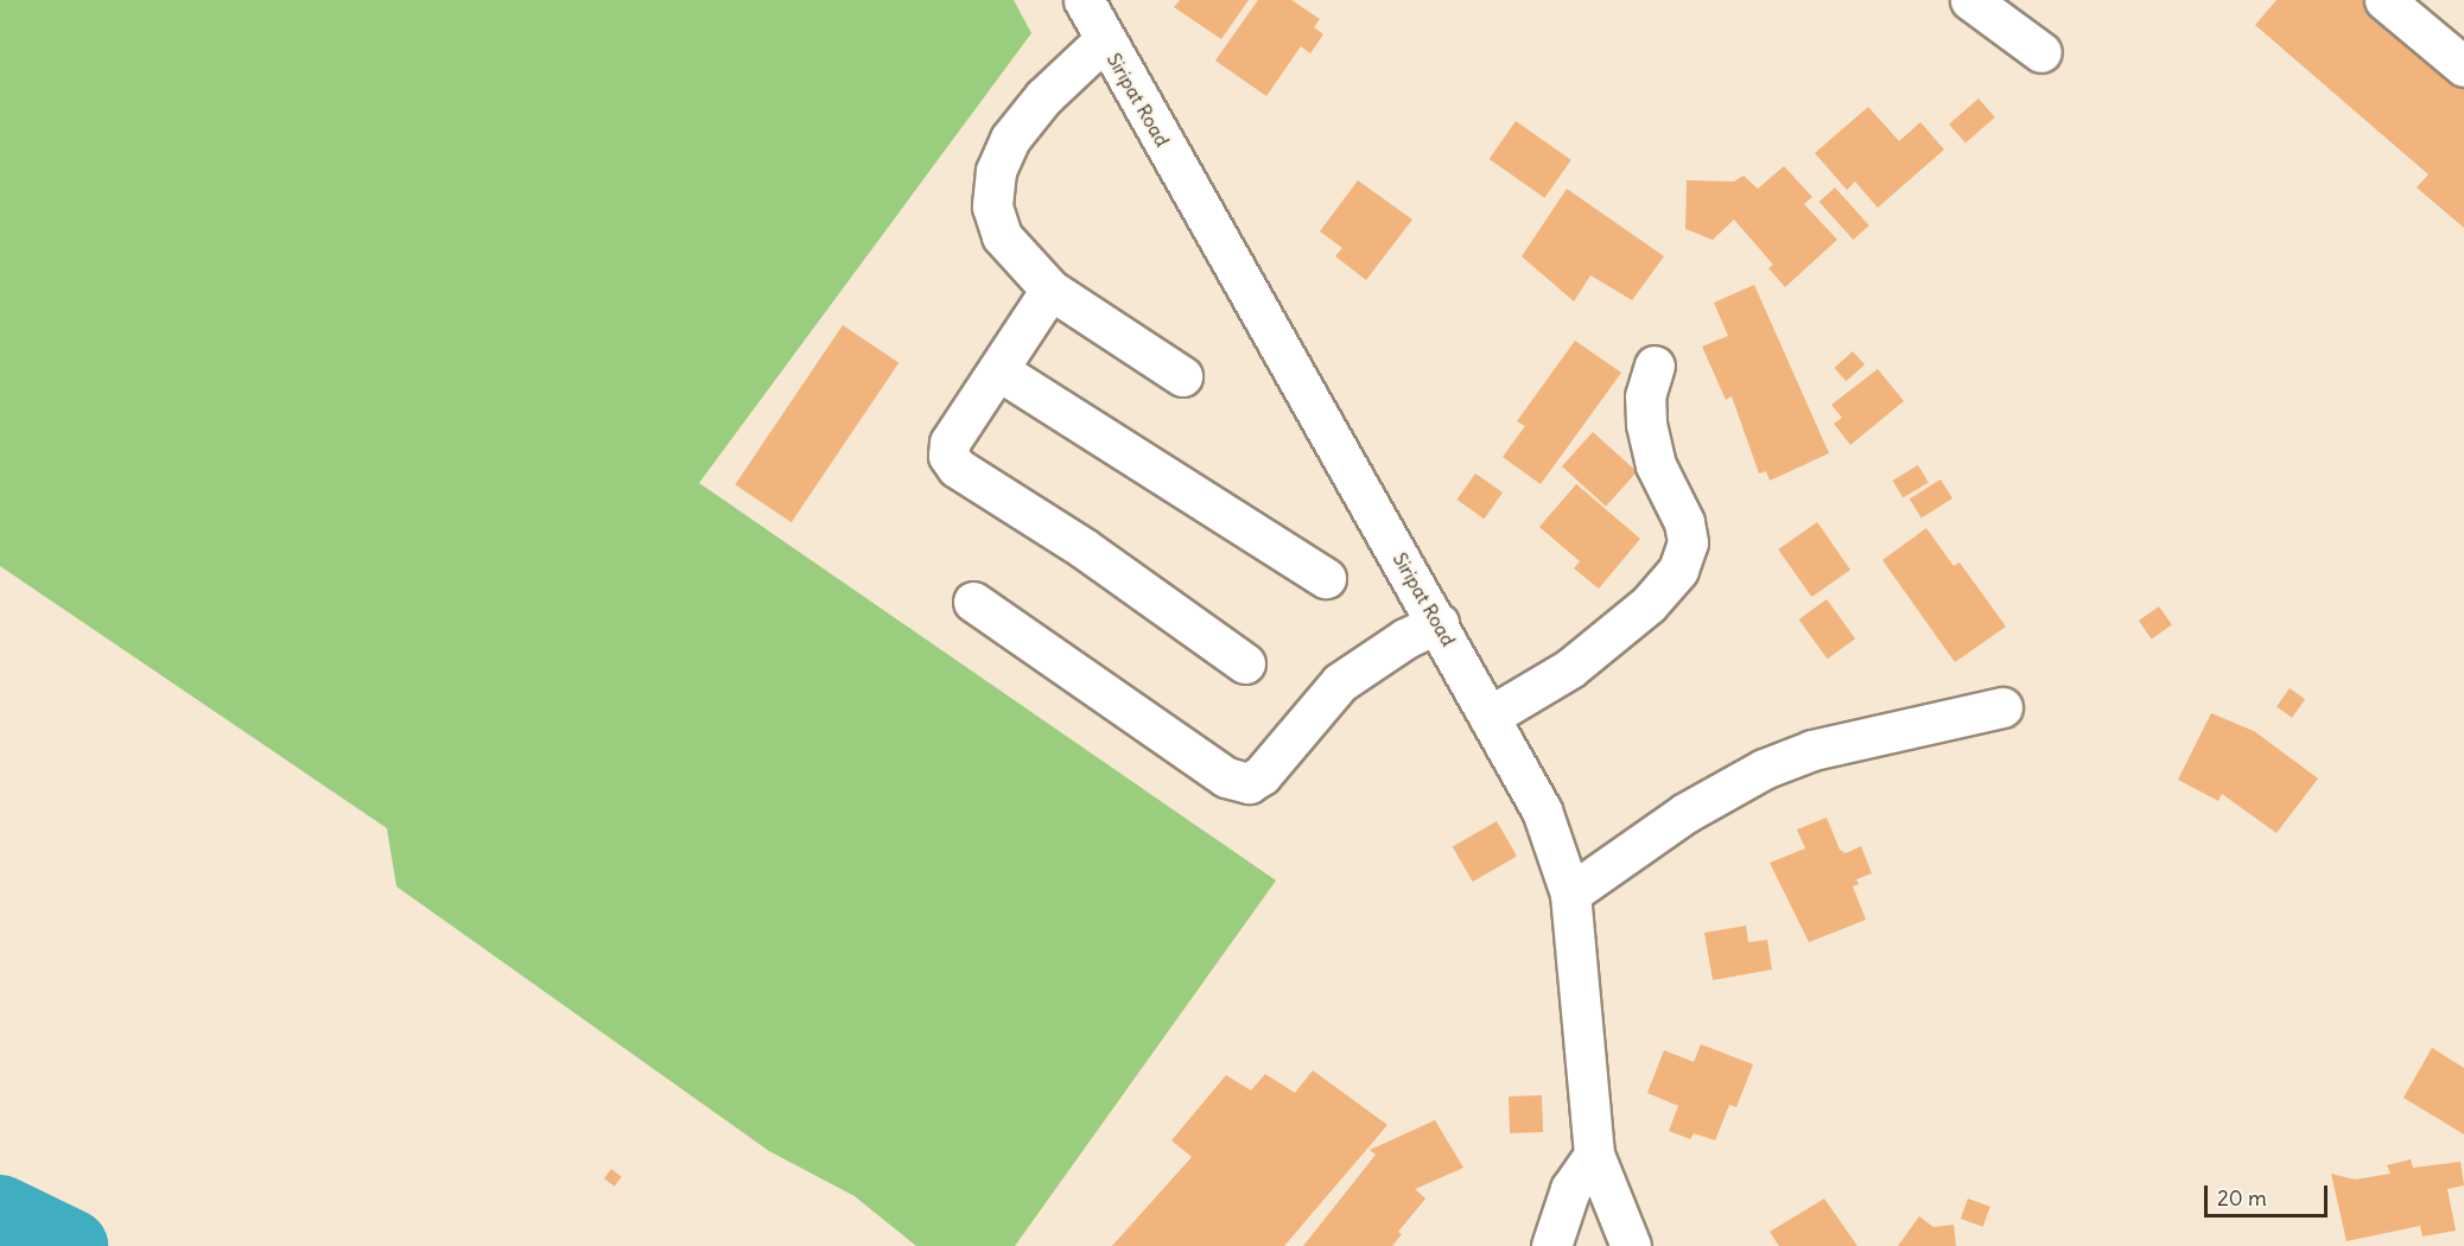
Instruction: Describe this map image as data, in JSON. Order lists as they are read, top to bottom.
{
  "streets": {
    "street": ["Siripat Road"]
  },
  "scale_bar": "20 m"
}
